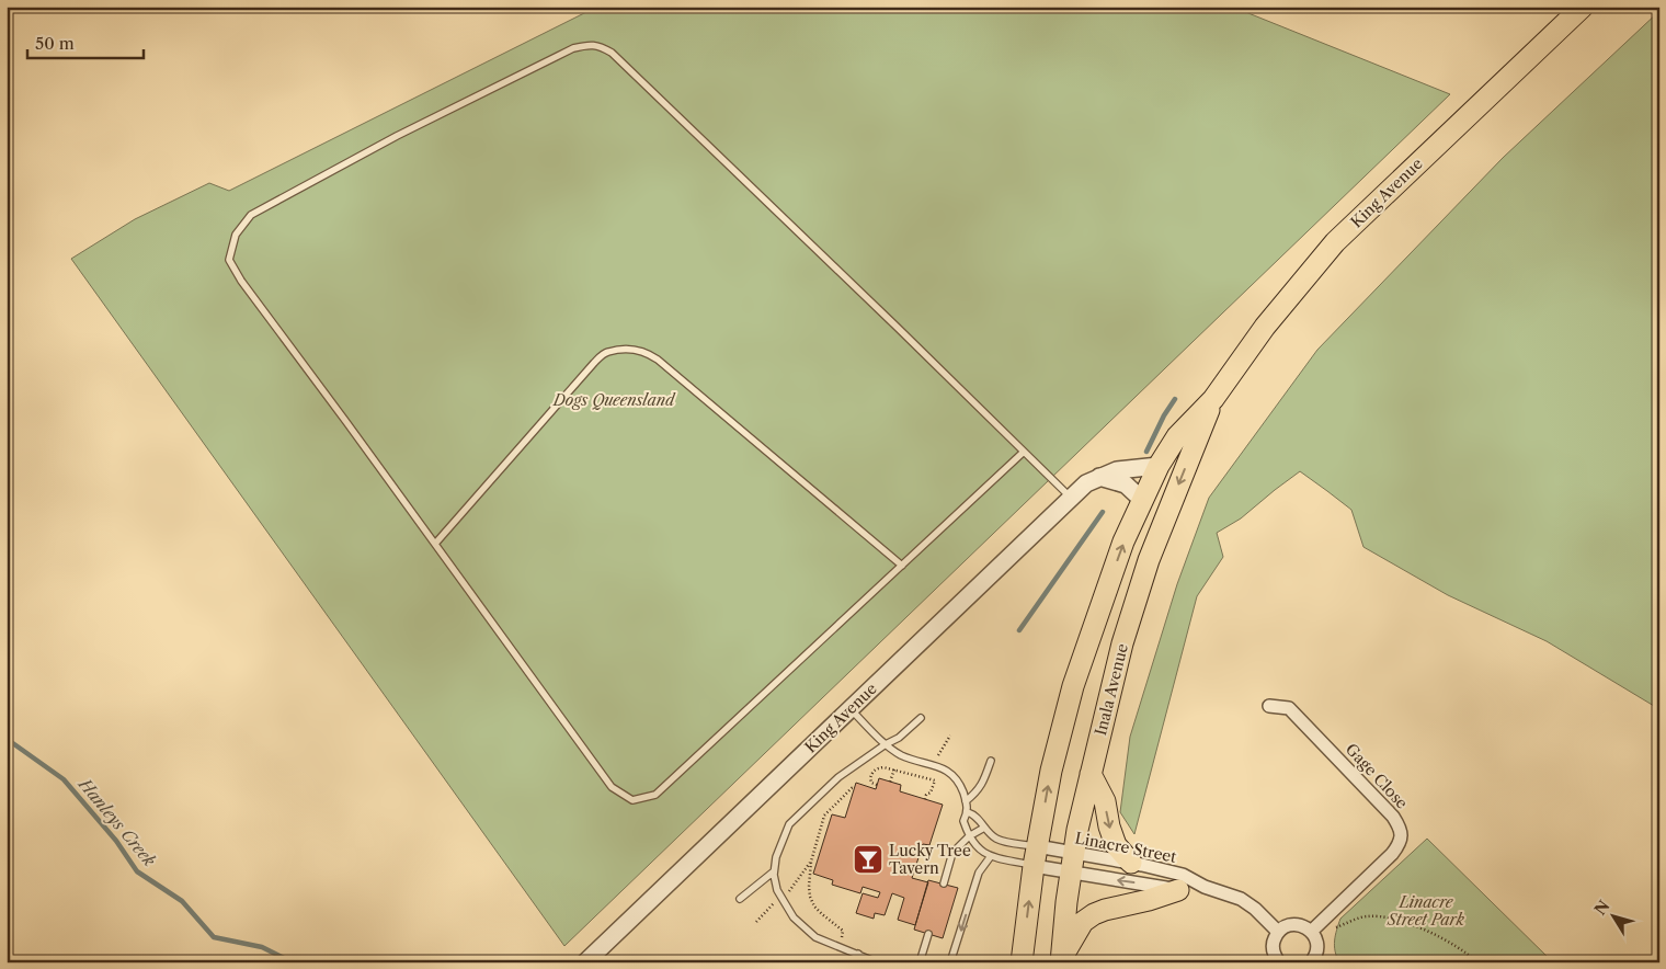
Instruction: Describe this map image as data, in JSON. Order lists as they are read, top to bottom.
{
  "streets": {
    "main road": ["King Avenue", "Inala Avenue"],
    "street": ["Gage Close", "Linacre Street"]
  },
  "crossings": [
    ["King Avenue", "Inala Avenue"],
    ["Inala Avenue", "Linacre Street"]
  ],
  "water": ["Hanleys Creek"],
  "parks": ["Dogs Queensland", "Linacre Street Park"],
  "places": {
    "bar": ["Lucky Tree Tavern"]
  },
  "scale_bar": "50 m",
  "north": "top left"
}
